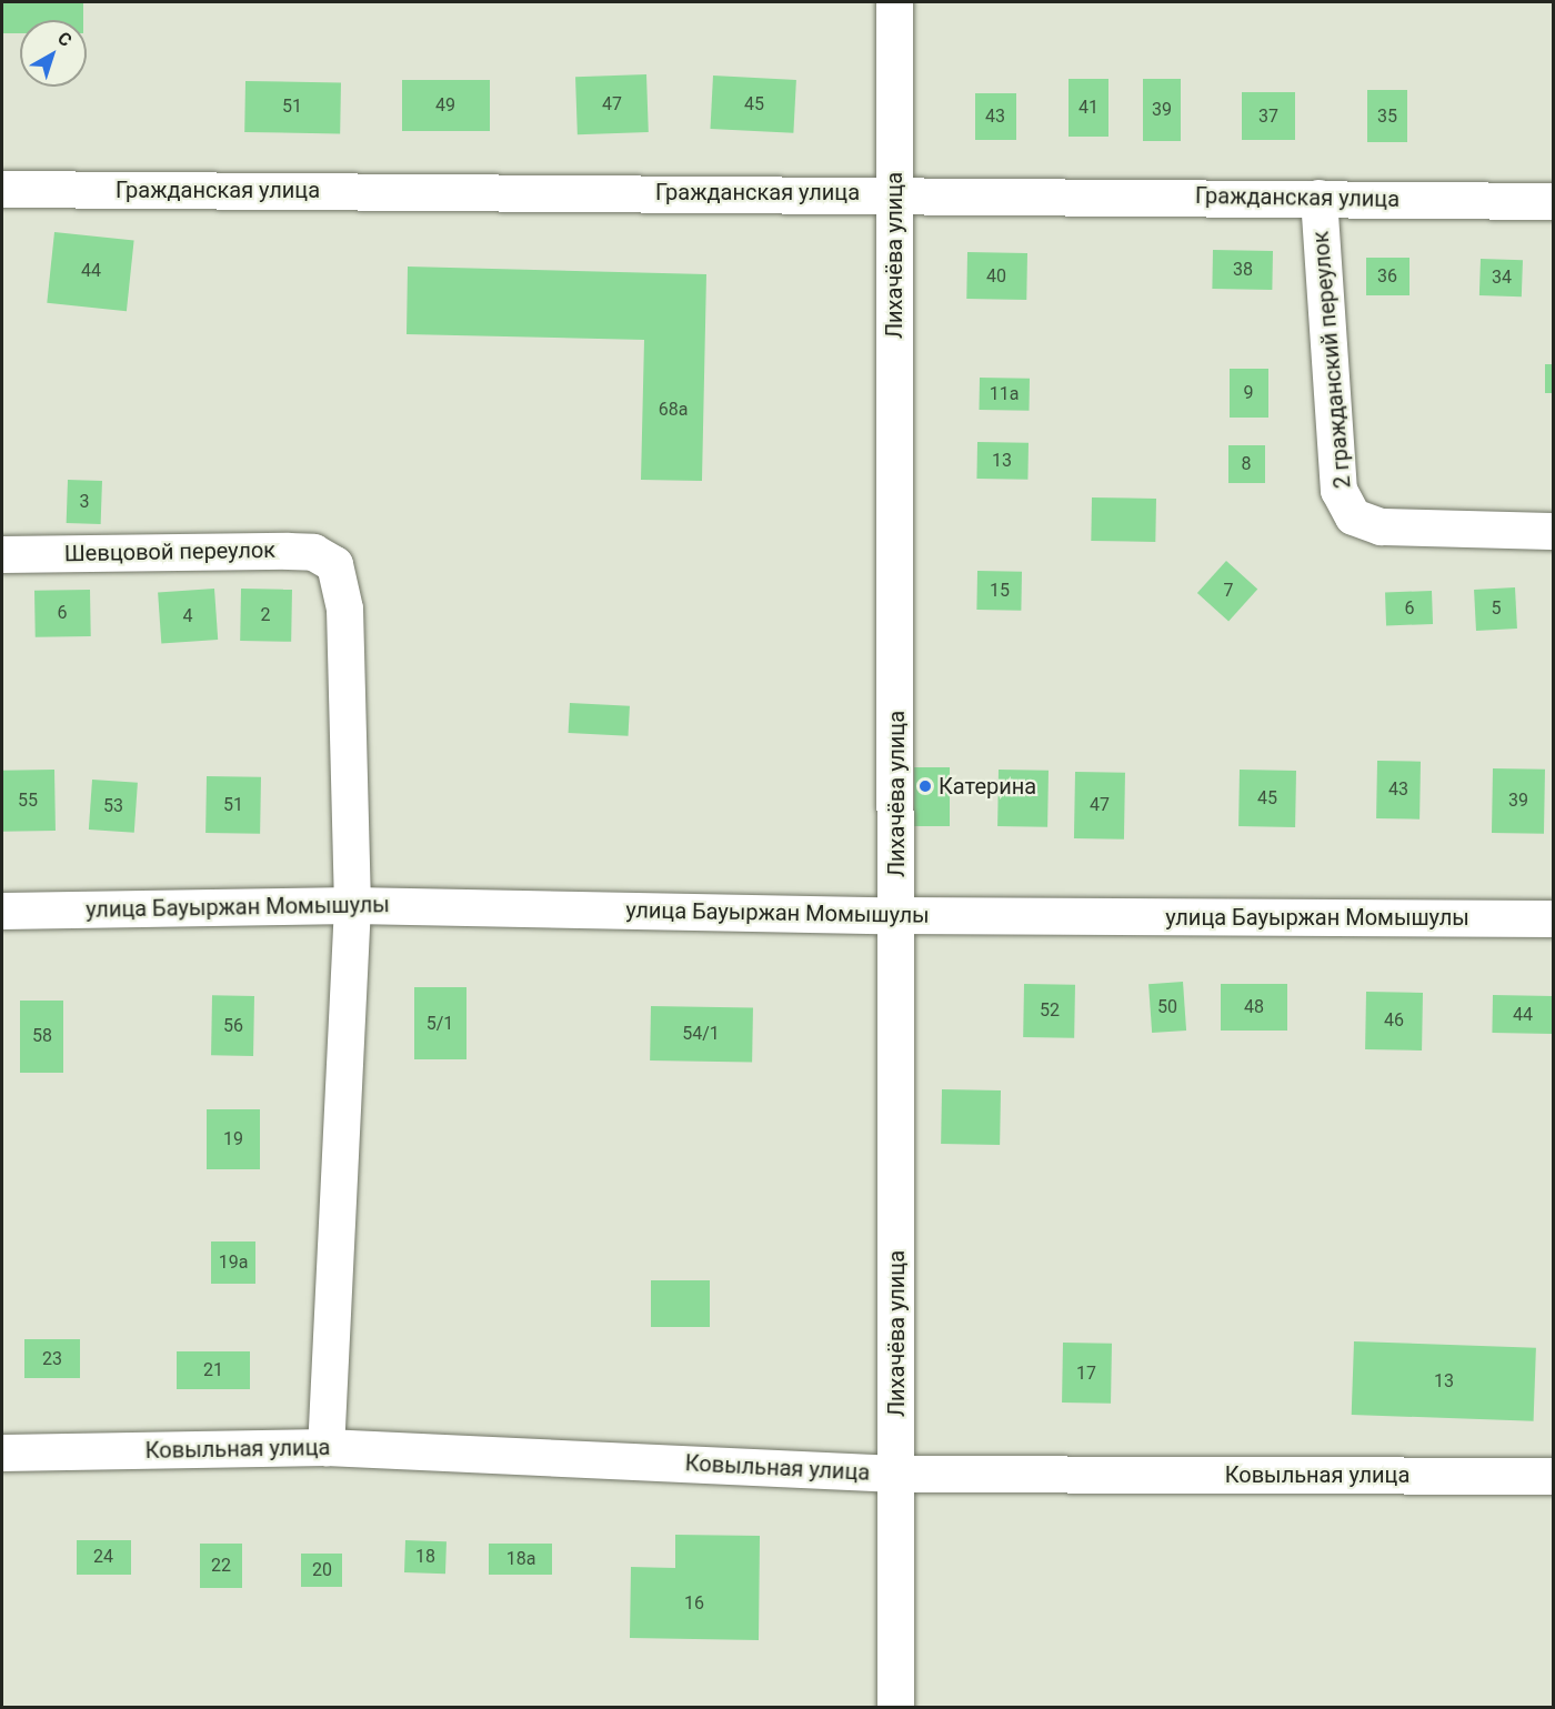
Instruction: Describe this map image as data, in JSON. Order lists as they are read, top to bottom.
{
  "streets": {
    "street": [
      "Гражданская улица",
      "Лихачёва улица",
      "2 гражданский переулок",
      "Шевцовой переулок",
      "улица Бауыржан Момышулы",
      "Ковыльная улица"
    ]
  },
  "crossings": [
    ["Гражданская улица", "Лихачёва улица"],
    ["Гражданская улица", "2 гражданский переулок"],
    ["Лихачёва улица", "улица Бауыржан Момышулы"],
    ["Лихачёва улица", "Ковыльная улица"],
    ["Шевцовой переулок", "улица Бауыржан Момышулы"]
  ],
  "places": ["Катерина"],
  "house_numbers": [
    "47",
    "45",
    "49",
    "51",
    "41",
    "39",
    "43",
    "37",
    "35",
    "38",
    "44",
    "40",
    "36",
    "34",
    "9",
    "11а",
    "68а",
    "13",
    "8",
    "3",
    "15",
    "7",
    "6",
    "5",
    "6",
    "2",
    "4",
    "43",
    "45",
    "55",
    "39",
    "51",
    "47",
    "53",
    "50",
    "48",
    "52",
    "44",
    "46",
    "5/1",
    "56",
    "54/1",
    "58",
    "19",
    "19а",
    "23",
    "21",
    "17",
    "13",
    "24",
    "18",
    "18а",
    "22",
    "20",
    "16"
  ],
  "north": "top right"
}
